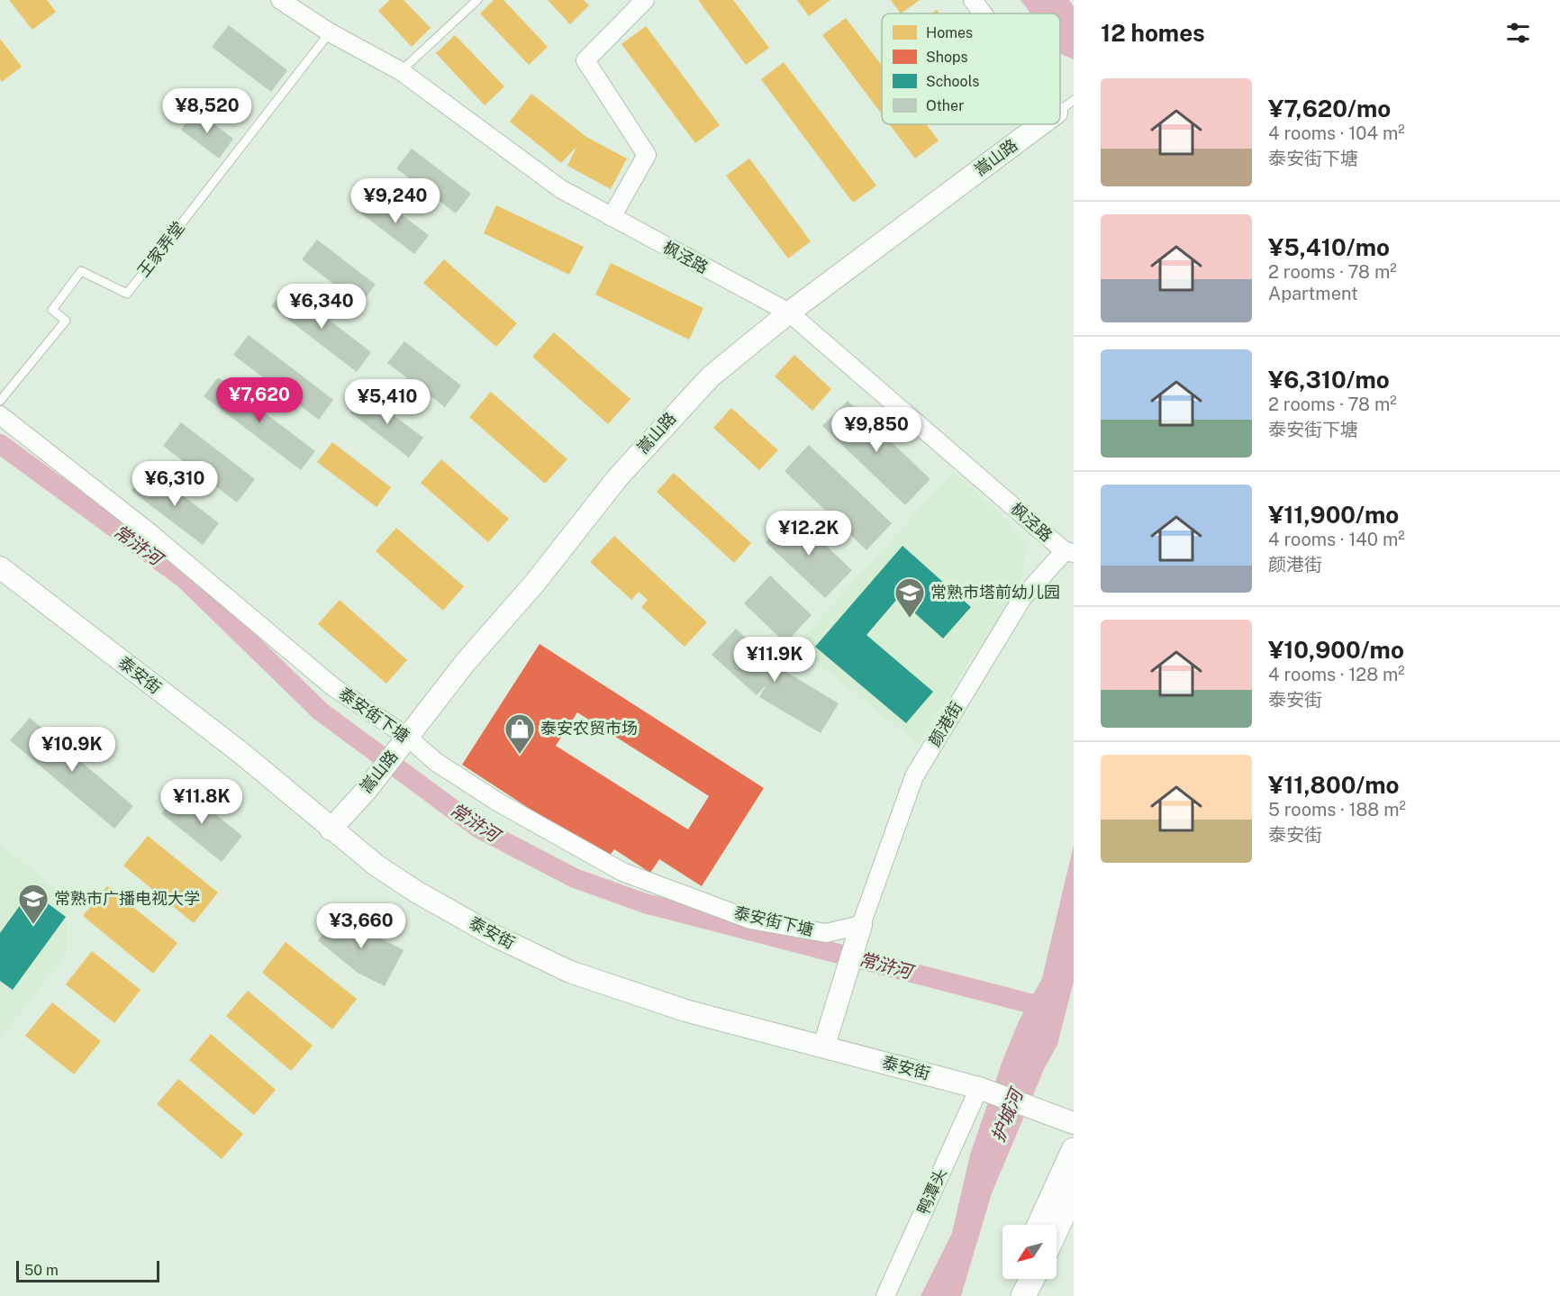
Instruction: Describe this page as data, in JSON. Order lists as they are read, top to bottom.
{
  "streets": {
    "street": [
      "嵩山路",
      "枫泾路",
      "泰安街",
      "泰安街下塘",
      "颜港街",
      "鸭潭头"
    ],
    "lane": ["王家弄堂"]
  },
  "crossings": [
    ["嵩山路", "枫泾路"],
    ["嵩山路", "泰安街"],
    ["嵩山路", "泰安街下塘"],
    ["王家弄堂", "枫泾路"],
    ["枫泾路", "颜港街"],
    ["泰安街", "鸭潭头"],
    ["泰安街下塘", "颜港街"]
  ],
  "water": ["常浒河", "护城河"],
  "places": {
    "school or university": ["常熟市塔前幼儿园", "常熟市广播电视大学"],
    "shop": ["泰安农贸市场"]
  },
  "legend": [
    "Homes",
    "Shops",
    "Schools",
    "Other"
  ],
  "scale_bar": "50 m",
  "north": "bottom left",
  "page": {
    "heading": "12 homes",
    "list": [
      {
        "name": "¥7,620/mo",
        "note": "4 rooms · 104 m² · 泰安街下塘"
      },
      {
        "name": "¥5,410/mo",
        "note": "2 rooms · 78 m² · Apartment"
      },
      {
        "name": "¥6,310/mo",
        "note": "2 rooms · 78 m² · 泰安街下塘"
      },
      {
        "name": "¥11,900/mo",
        "note": "4 rooms · 140 m² · 颜港街"
      },
      {
        "name": "¥10,900/mo",
        "note": "4 rooms · 128 m² · 泰安街"
      },
      {
        "name": "¥11,800/mo",
        "note": "5 rooms · 188 m² · 泰安街"
      }
    ],
    "price": [
      "¥8,520",
      "¥9,240",
      "¥6,340",
      "¥7,620",
      "¥5,410",
      "¥9,850",
      "¥6,310",
      "¥12.2K",
      "¥11.9K",
      "¥10.9K",
      "¥11.8K",
      "¥3,660"
    ],
    "scale": "50 m"
  }
}
